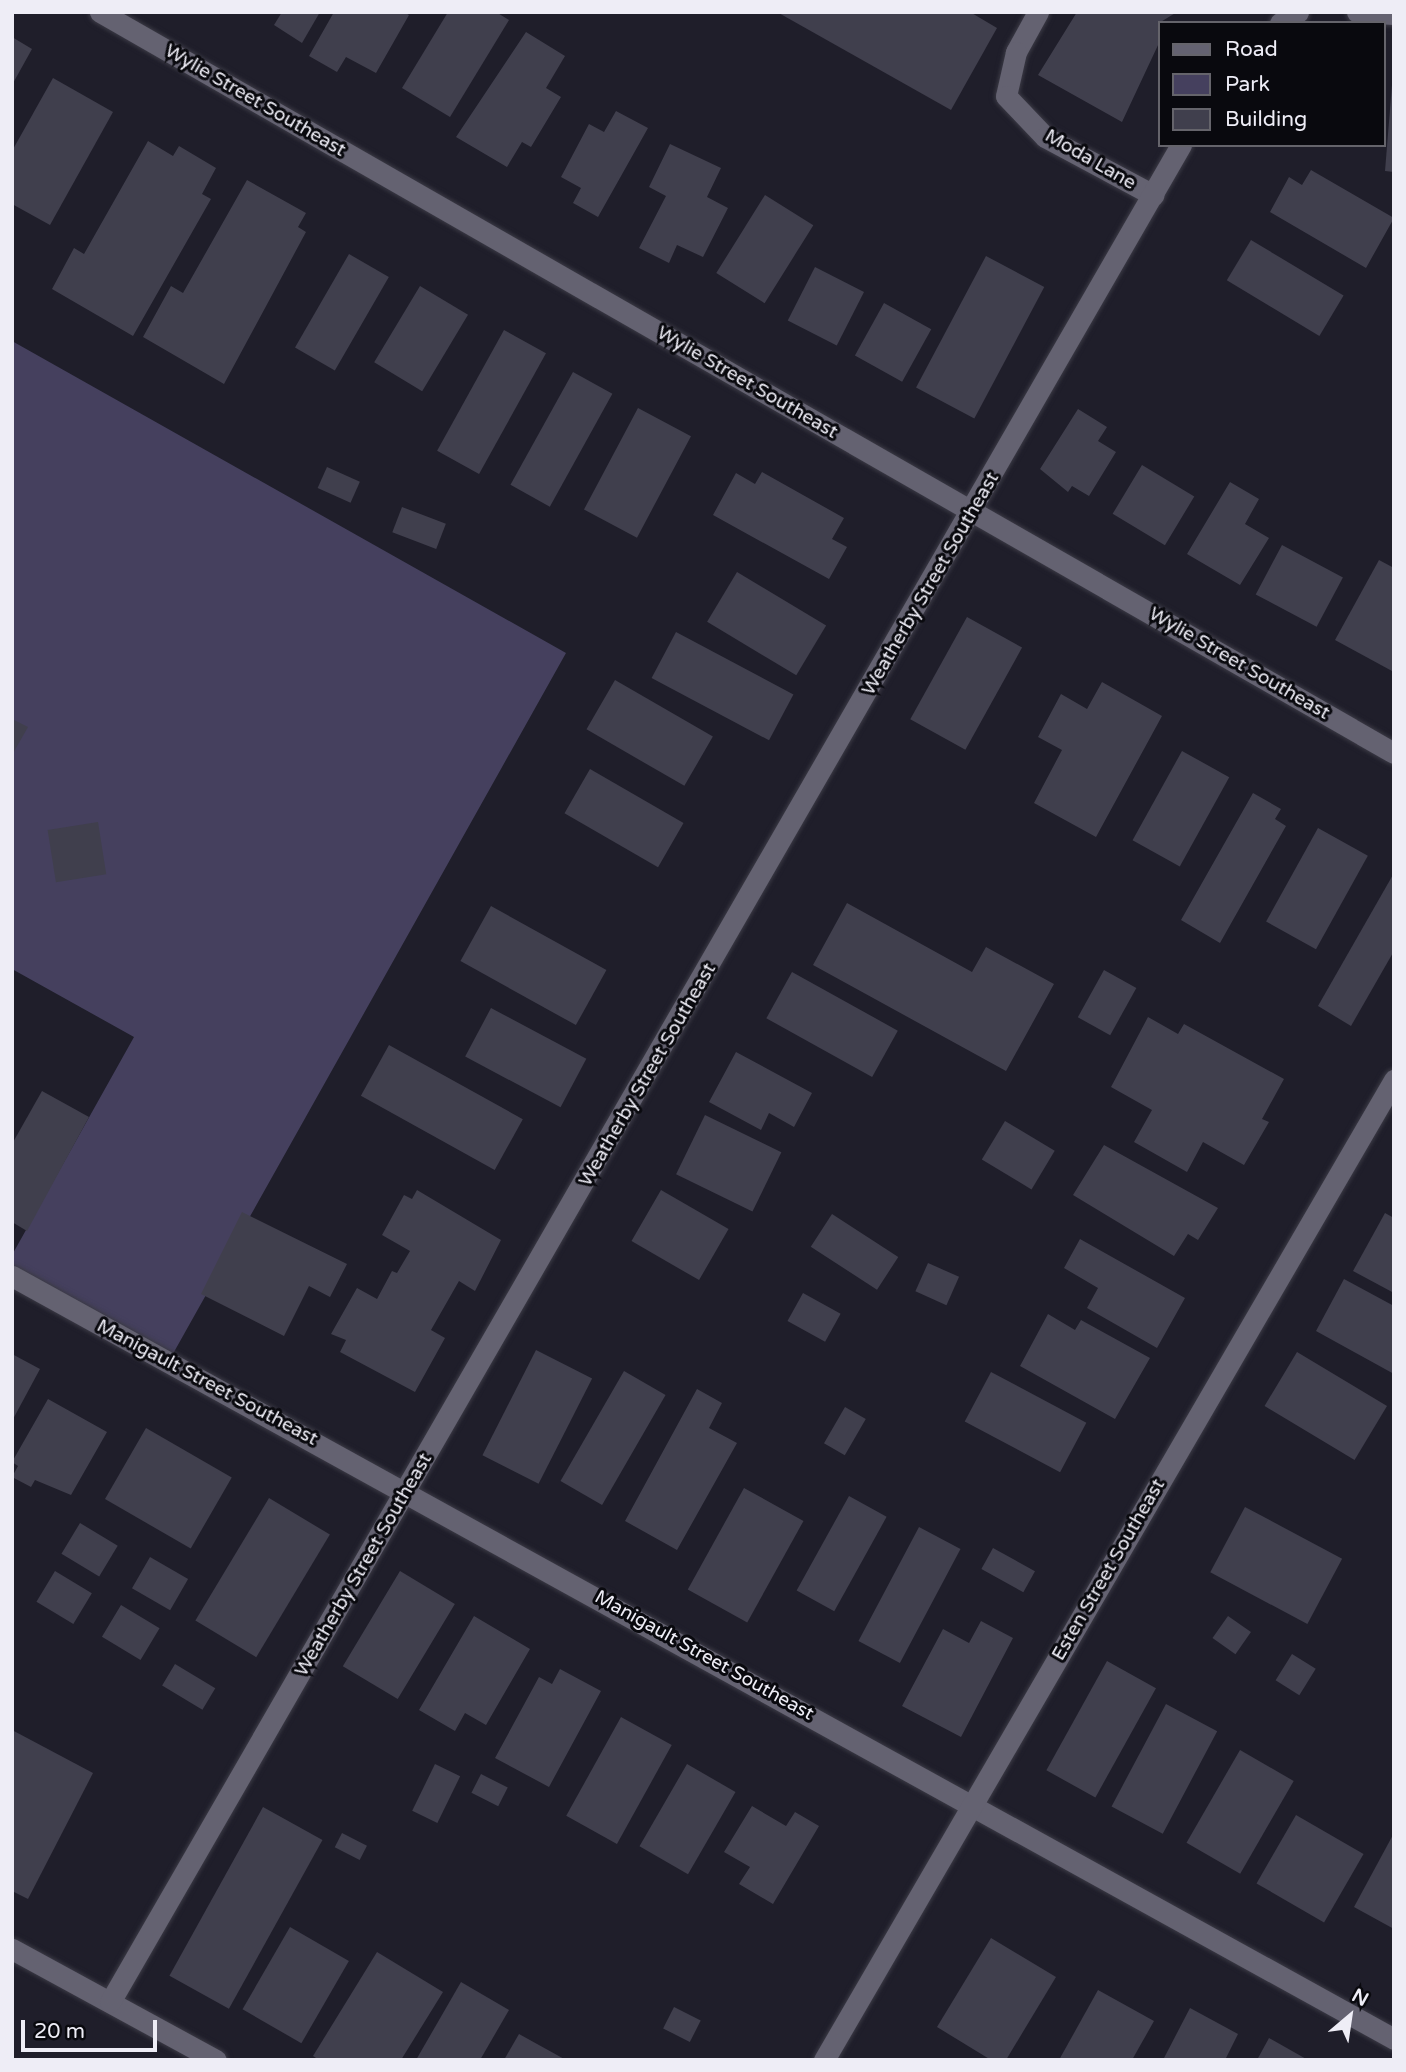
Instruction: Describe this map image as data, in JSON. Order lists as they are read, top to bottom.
{
  "streets": {
    "street": [
      "Wylie Street Southeast",
      "Moda Lane",
      "Weatherby Street Southeast",
      "Manigault Street Southeast",
      "Esten Street Southeast"
    ]
  },
  "crossings": [
    ["Wylie Street Southeast", "Weatherby Street Southeast"],
    ["Moda Lane", "Weatherby Street Southeast"],
    ["Weatherby Street Southeast", "Manigault Street Southeast"],
    ["Manigault Street Southeast", "Esten Street Southeast"]
  ],
  "legend": ["Road", "Park", "Building"],
  "scale_bar": "20 m",
  "north": "top right"
}
